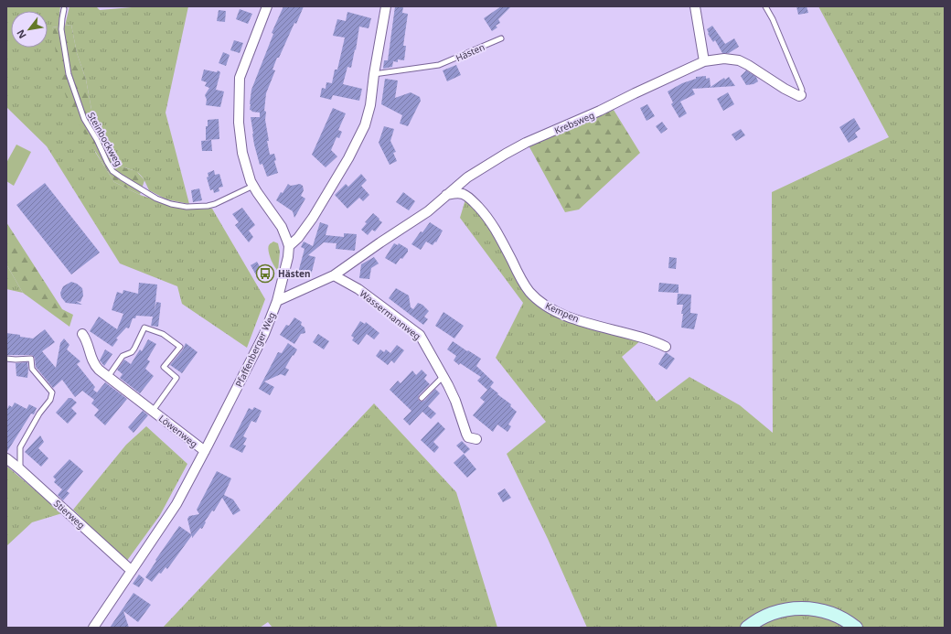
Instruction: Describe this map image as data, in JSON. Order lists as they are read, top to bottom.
{
  "streets": {
    "street": [
      "Krebsweg",
      "Kempen",
      "Wassermannweg",
      "Pfaffenberger Weg",
      "Löwenweg",
      "Stierweg"
    ],
    "lane": ["Hästen", "Steinbockweg"]
  },
  "crossings": [
    ["Krebsweg", "Kempen"],
    ["Krebsweg", "Wassermannweg"],
    ["Krebsweg", "Pfaffenberger Weg"],
    ["Steinbockweg", "Pfaffenberger Weg"],
    ["Pfaffenberger Weg", "Löwenweg"],
    ["Pfaffenberger Weg", "Stierweg"]
  ],
  "places": {
    "bus stop": ["Hästen"]
  },
  "north": "bottom left"
}
